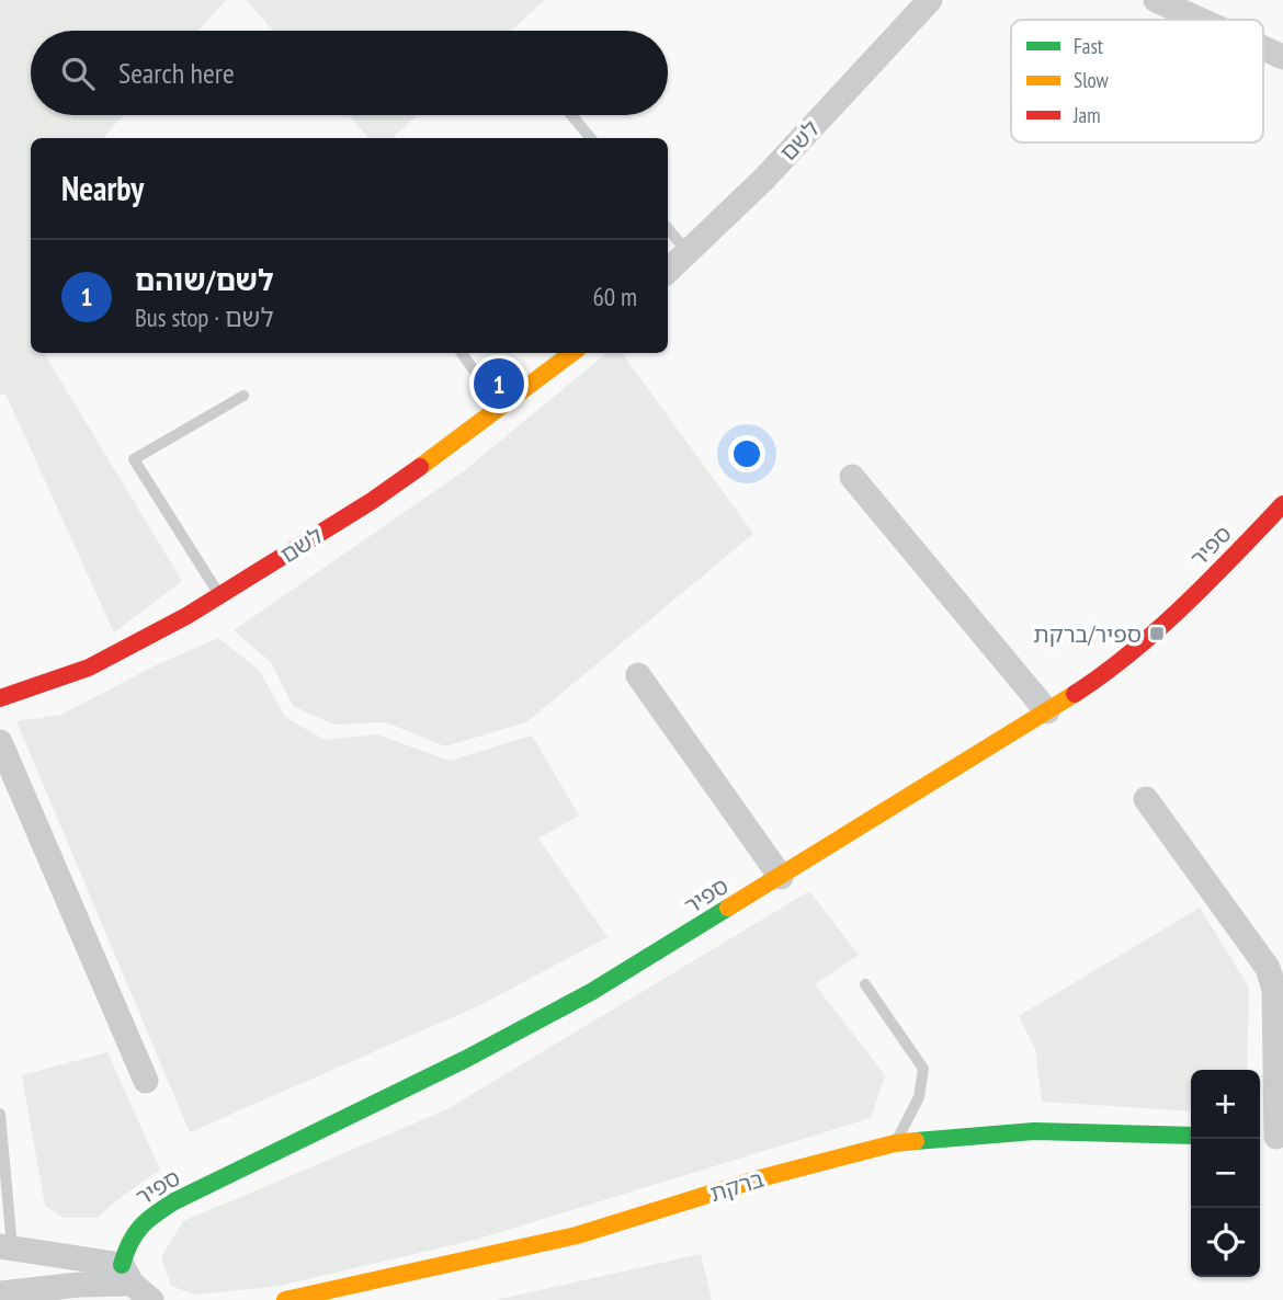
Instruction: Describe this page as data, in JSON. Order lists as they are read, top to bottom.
{
  "streets": {
    "street": ["לשם", "ספיר", "ברקת"]
  },
  "places": {
    "transit": ["ספיר/ברקת"]
  },
  "legend": ["Fast", "Slow", "Jam"],
  "page": {
    "search": "Search here",
    "heading": "Nearby",
    "list": [
      {
        "mark": "1",
        "name": "לשם/שוהם",
        "note": "Bus stop · לשם",
        "value": "60 m"
      }
    ],
    "pins": "1",
    "map_buttons": ["+", "−"]
  }
}
